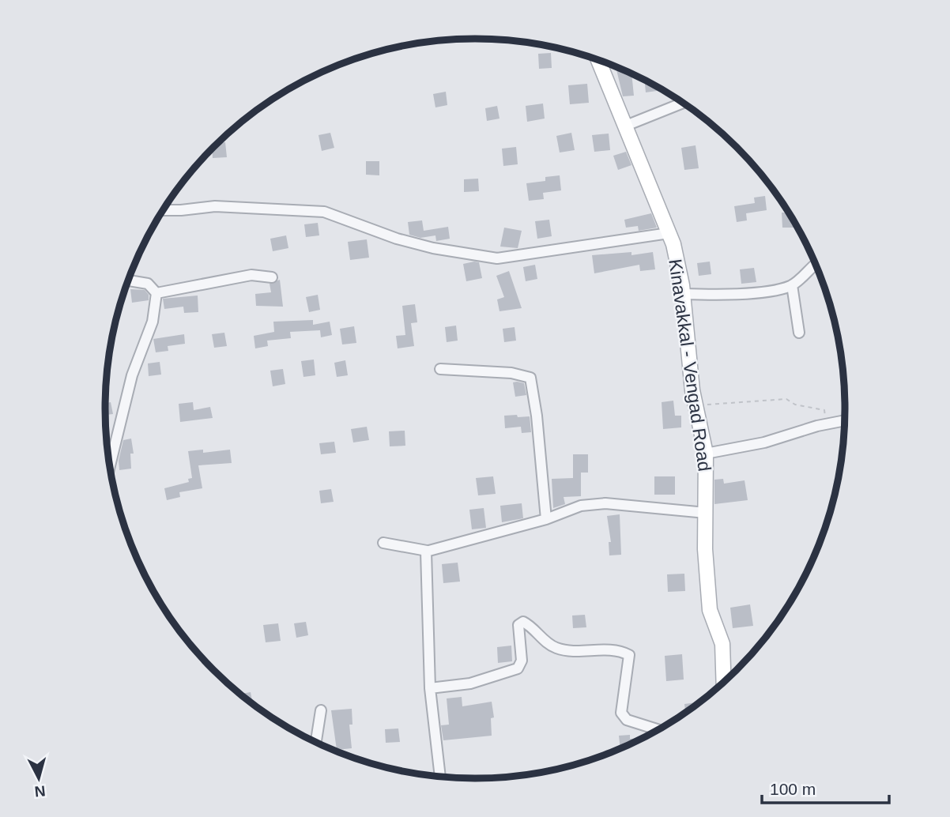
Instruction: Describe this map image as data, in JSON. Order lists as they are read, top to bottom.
{
  "streets": {
    "main road": ["Kinavakkal - Vengad Road"]
  },
  "scale_bar": "100 m",
  "north": "bottom"
}
